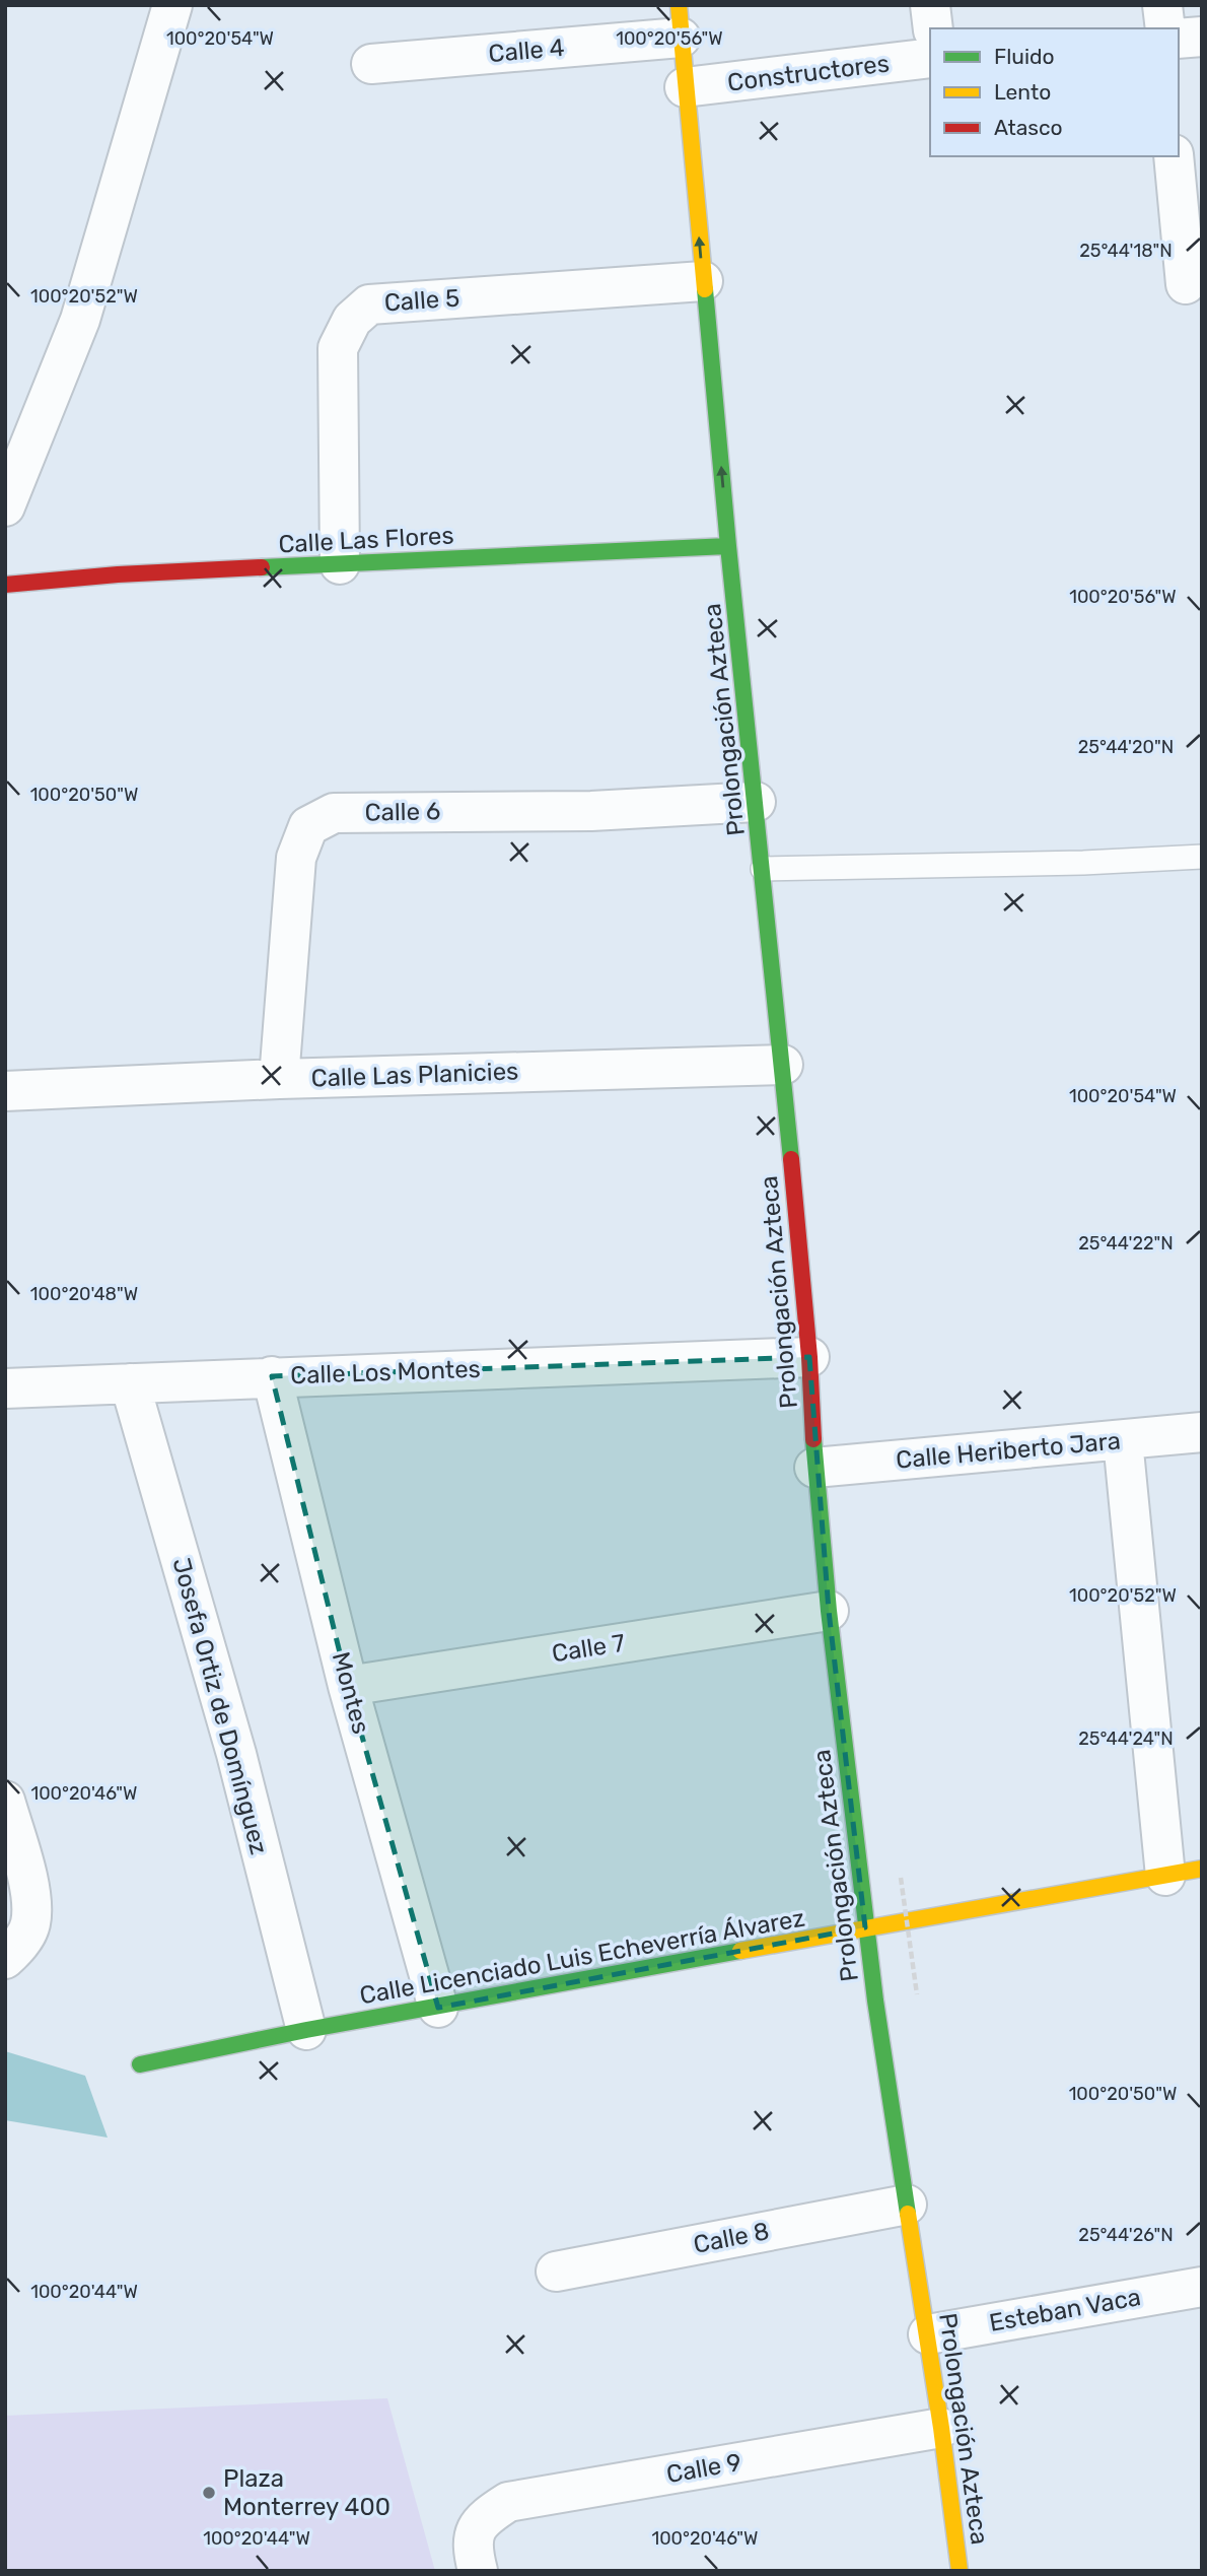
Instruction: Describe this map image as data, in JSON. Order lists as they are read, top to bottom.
{
  "streets": {
    "street": [
      "Calle 4",
      "Constructores",
      "Calle 5",
      "Calle Las Flores",
      "Prolongación Azteca",
      "Calle 6",
      "Calle Las Planicies",
      "Calle Los Montes",
      "Calle Heriberto Jara",
      "Calle 7",
      "Montes",
      "Josefa Ortiz de Domínguez",
      "Calle Licenciado Luis Echeverría Álvarez",
      "Calle 8",
      "Esteban Vaca",
      "Calle 9"
    ]
  },
  "crossings": [
    ["Calle 4", "Prolongación Azteca"],
    ["Constructores", "Prolongación Azteca"],
    ["Calle 5", "Calle Las Flores"],
    ["Calle 5", "Prolongación Azteca"],
    ["Calle Las Flores", "Prolongación Azteca"],
    ["Prolongación Azteca", "Calle 6"],
    ["Prolongación Azteca", "Calle Las Planicies"],
    ["Prolongación Azteca", "Calle Los Montes"],
    ["Prolongación Azteca", "Calle Heriberto Jara"],
    ["Prolongación Azteca", "Calle 7"],
    ["Prolongación Azteca", "Calle Licenciado Luis Echeverría Álvarez"],
    ["Prolongación Azteca", "Calle 8"],
    ["Prolongación Azteca", "Esteban Vaca"],
    ["Prolongación Azteca", "Calle 9"],
    ["Calle 6", "Calle Las Planicies"],
    ["Calle Los Montes", "Montes"],
    ["Calle Los Montes", "Josefa Ortiz de Domínguez"],
    ["Calle 7", "Montes"],
    ["Montes", "Calle Licenciado Luis Echeverría Álvarez"],
    ["Josefa Ortiz de Domínguez", "Calle Licenciado Luis Echeverría Álvarez"]
  ],
  "places": ["Plaza Monterrey 400"],
  "legend": ["Fluido", "Lento", "Atasco"],
  "coordinates": [
    "100°20'54\"W",
    "100°20'56\"W",
    "25°44'18\"N",
    "100°20'52\"W",
    "25°44'20\"N",
    "100°20'50\"W",
    "25°44'22\"N",
    "100°20'48\"W",
    "25°44'24\"N",
    "100°20'46\"W",
    "25°44'26\"N",
    "100°20'44\"W"
  ]
}
